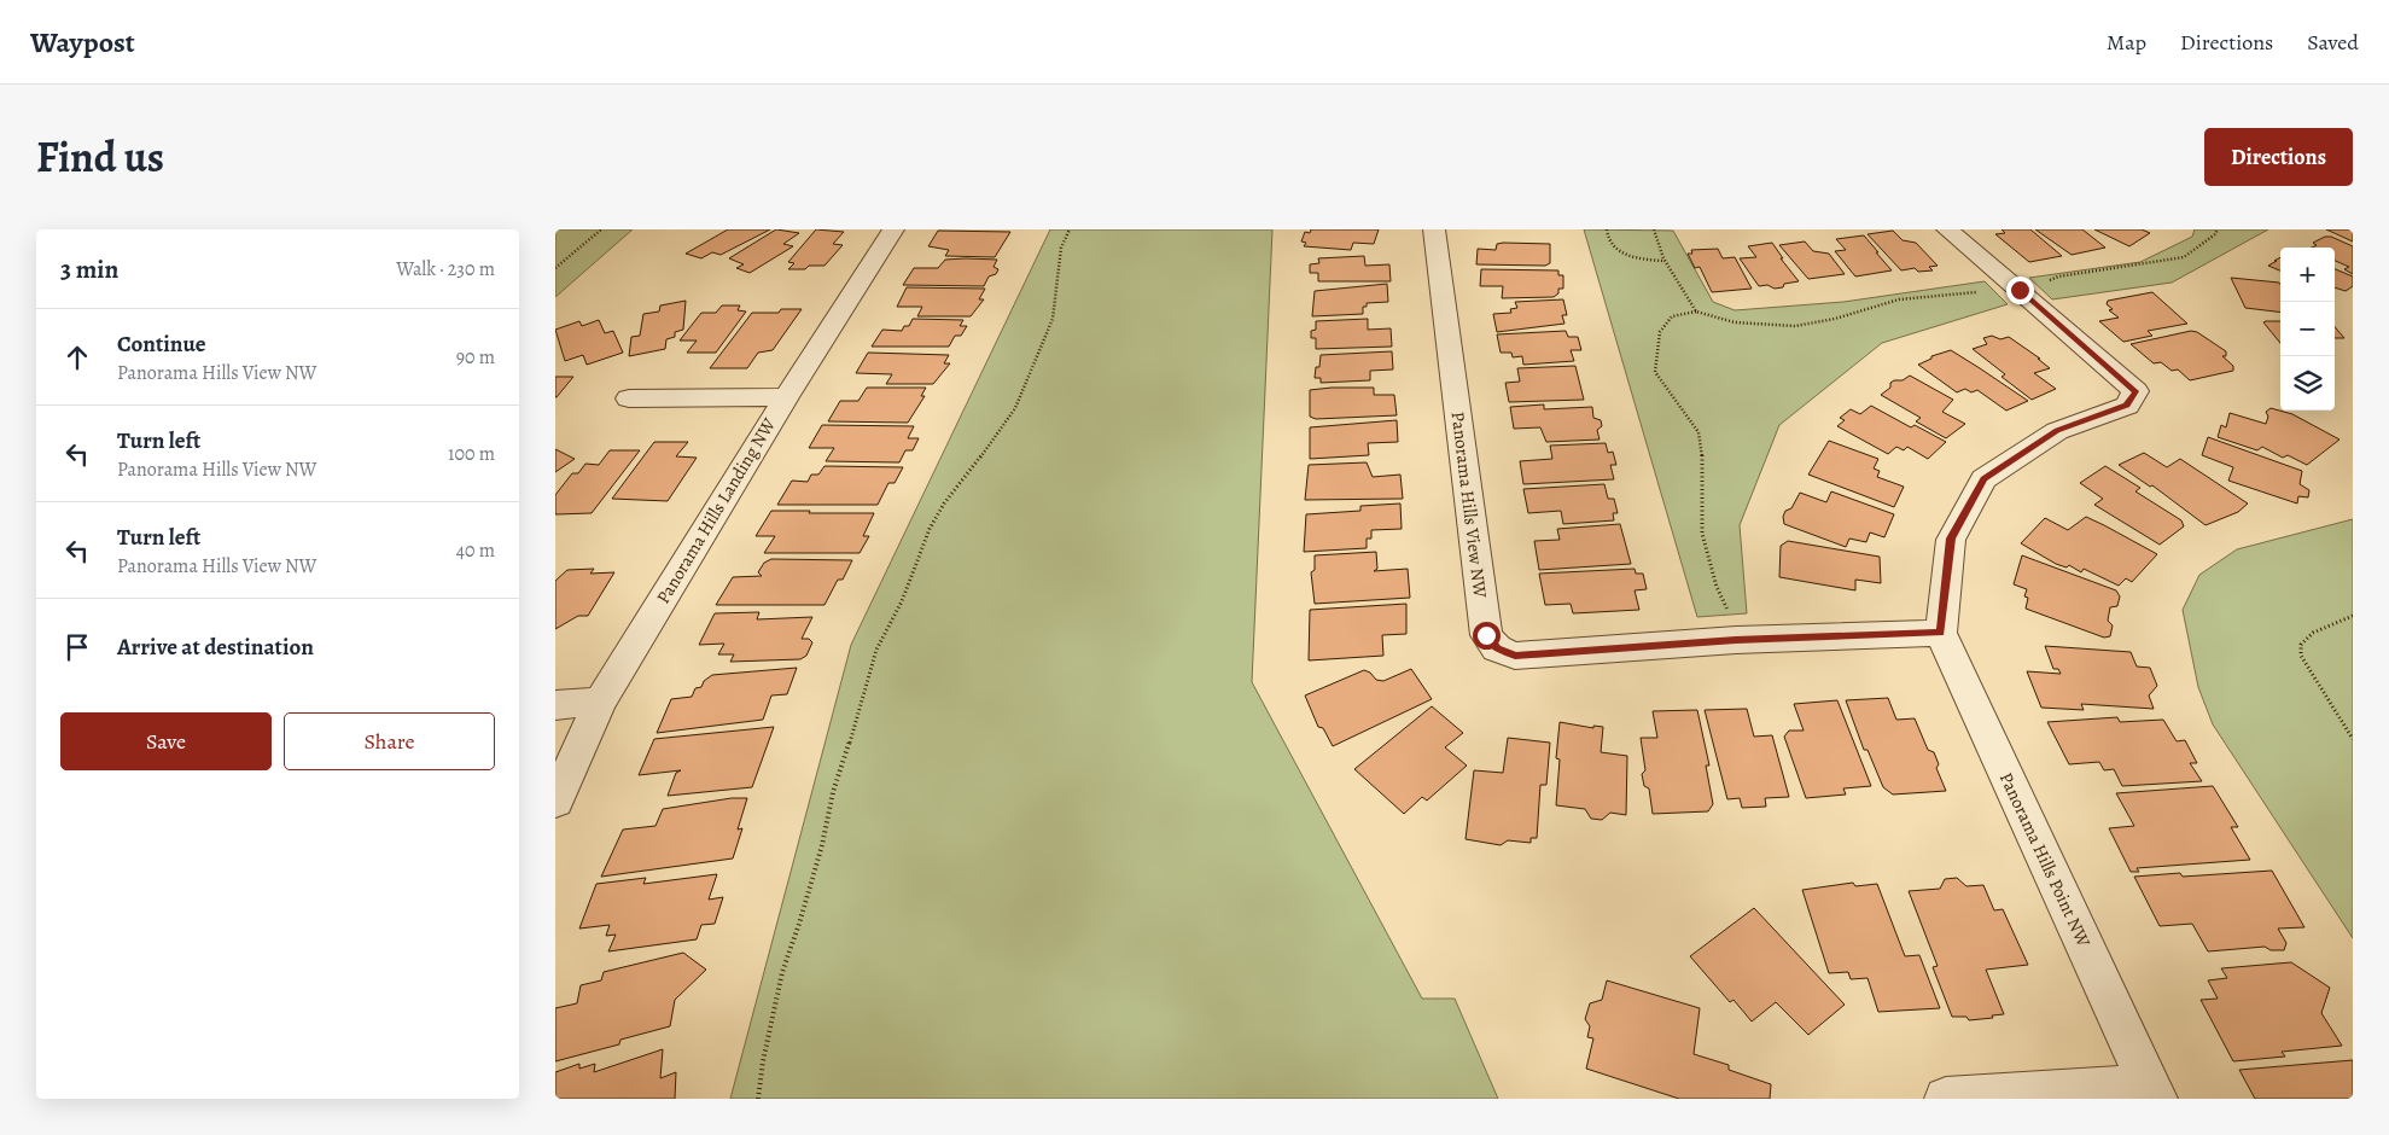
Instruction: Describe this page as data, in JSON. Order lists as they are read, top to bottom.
{
  "streets": {
    "street": ["Panorama Hills View NW", "Panorama Hills Landing NW", "Panorama Hills Point NW"]
  },
  "crossings": [
    ["Panorama Hills View NW", "Panorama Hills Point NW"]
  ],
  "page": {
    "header": "Waypost",
    "nav": ["Map", "Directions", "Saved"],
    "title": "Find us",
    "buttons": [
      "Directions",
      ["Save", "Share"]
    ],
    "heading": ["3 min", "Walk · 230 m"],
    "map_buttons": ["+", "−"],
    "list": [
      ["Continue", "Panorama Hills View NW", "90 m"],
      ["Turn left", "Panorama Hills View NW", "100 m"],
      ["Turn left", "Panorama Hills View NW", "40 m"],
      "Arrive at destination"
    ]
  }
}
